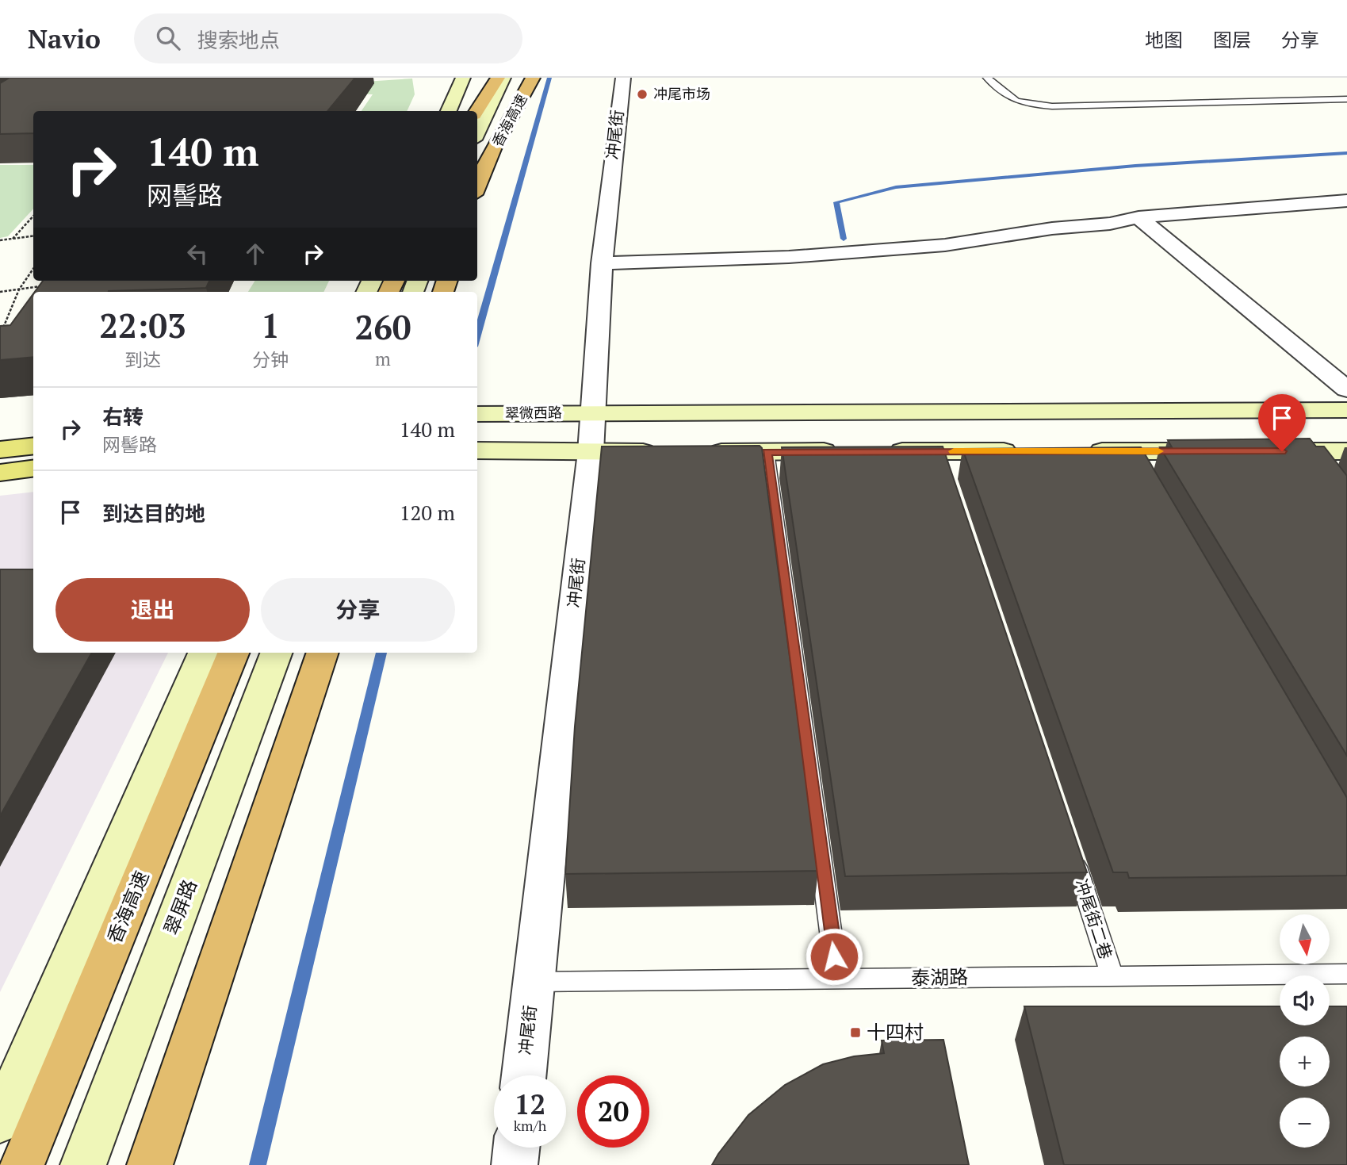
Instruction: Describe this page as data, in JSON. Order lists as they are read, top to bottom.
{
  "streets": {
    "highway": ["香海高速"],
    "main road": ["翠微西路", "翠屏路"],
    "street": ["冲尾街"],
    "lane": ["冲尾街二巷", "泰湖路"]
  },
  "crossings": [
    ["冲尾街", "翠微西路"],
    ["冲尾街", "泰湖路"],
    ["冲尾街二巷", "泰湖路"]
  ],
  "places": {
    "other": ["冲尾市场"],
    "transit": ["十四村"]
  },
  "north": "bottom",
  "page": {
    "header": "Navio",
    "search": "搜索地点",
    "nav": ["地图", "图层", "分享"],
    "turn": ["140 m", "网髻路"],
    "eta": [
      "22:03",
      "到达",
      "1",
      "分钟",
      "260",
      "m"
    ],
    "list": [
      {
        "name": "右转",
        "note": "网髻路",
        "value": "140 m"
      },
      {
        "name": "到达目的地",
        "value": "120 m"
      }
    ],
    "buttons": ["退出", "分享"],
    "map_buttons": ["+", "−"],
    "speed": "12 km/h",
    "limit": "20"
  }
}
